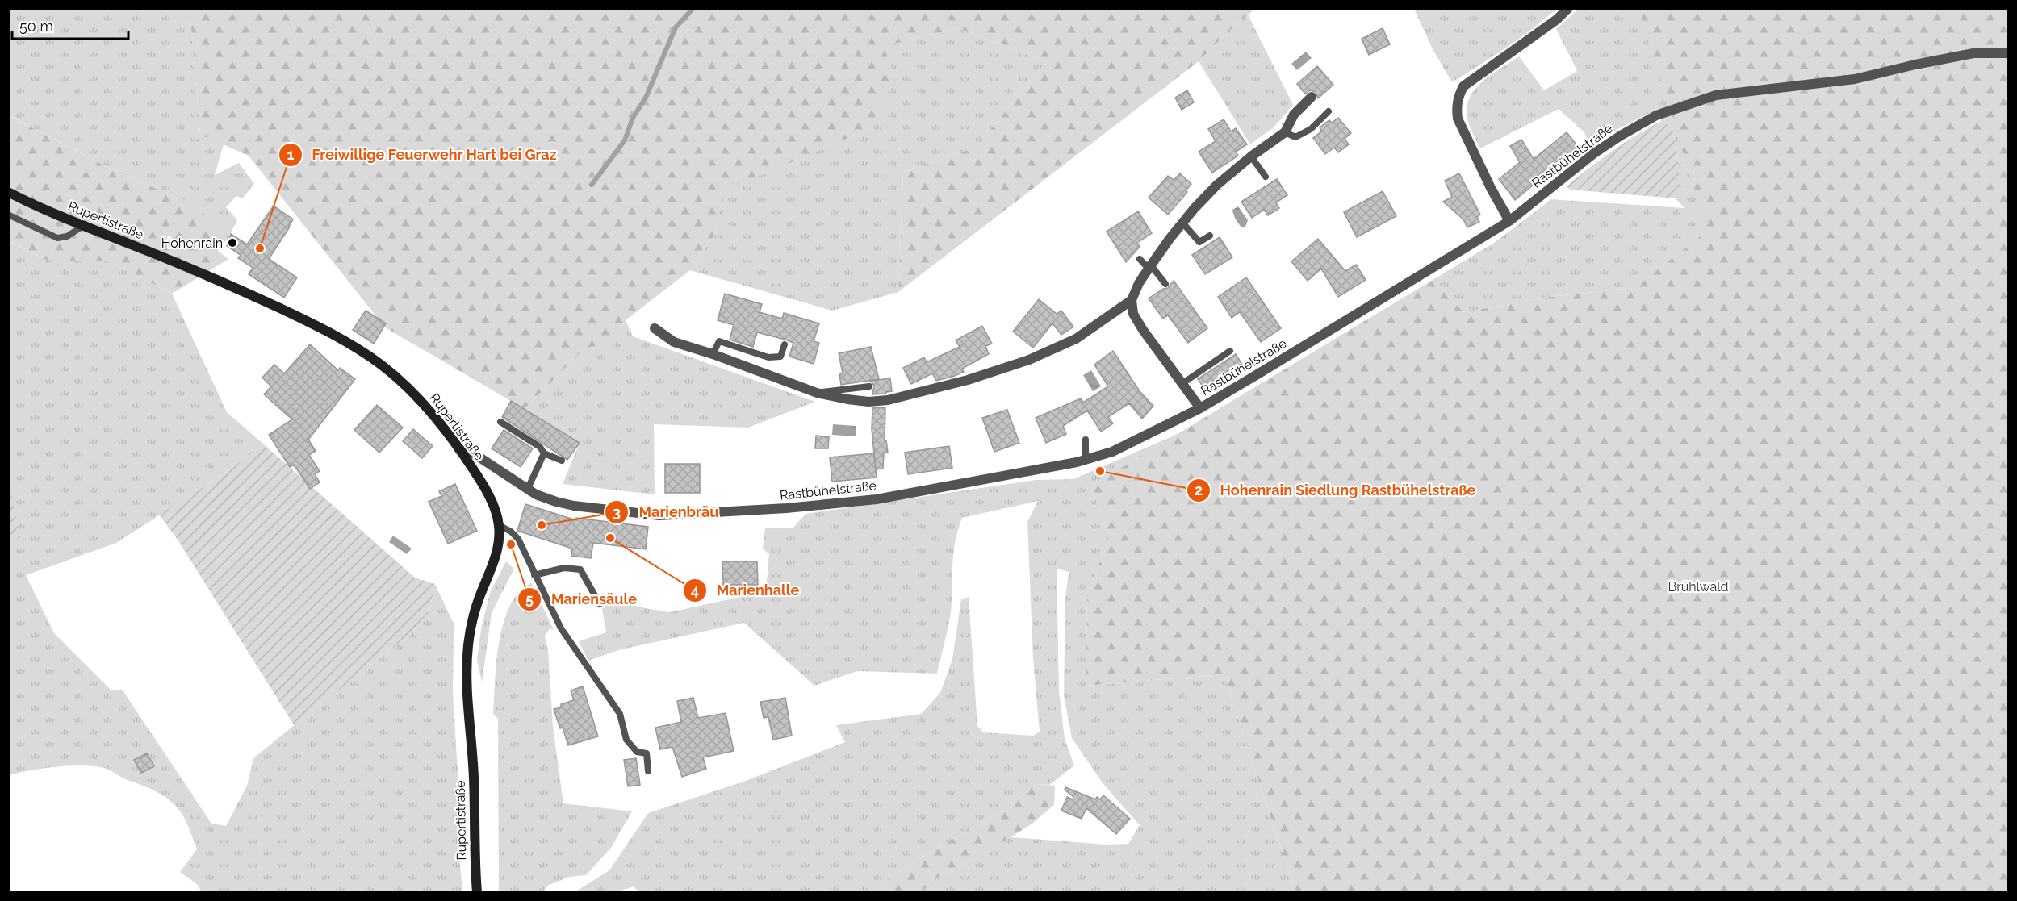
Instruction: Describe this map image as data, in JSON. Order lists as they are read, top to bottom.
{
  "streets": {
    "main road": ["Rupertistraße"],
    "street": ["Rastbühelstraße"]
  },
  "crossings": [
    ["Rastbühelstraße", "Rupertistraße"]
  ],
  "parks": ["Brühlwald"],
  "places": [
    "Hohenrain",
    "Freiwillige Feuerwehr Hart bei Graz",
    "Hohenrain Siedlung Rastbühelstraße",
    "Marienbräu",
    "Marienhalle",
    "Mariensäule"
  ],
  "scale_bar": "50 m"
}
